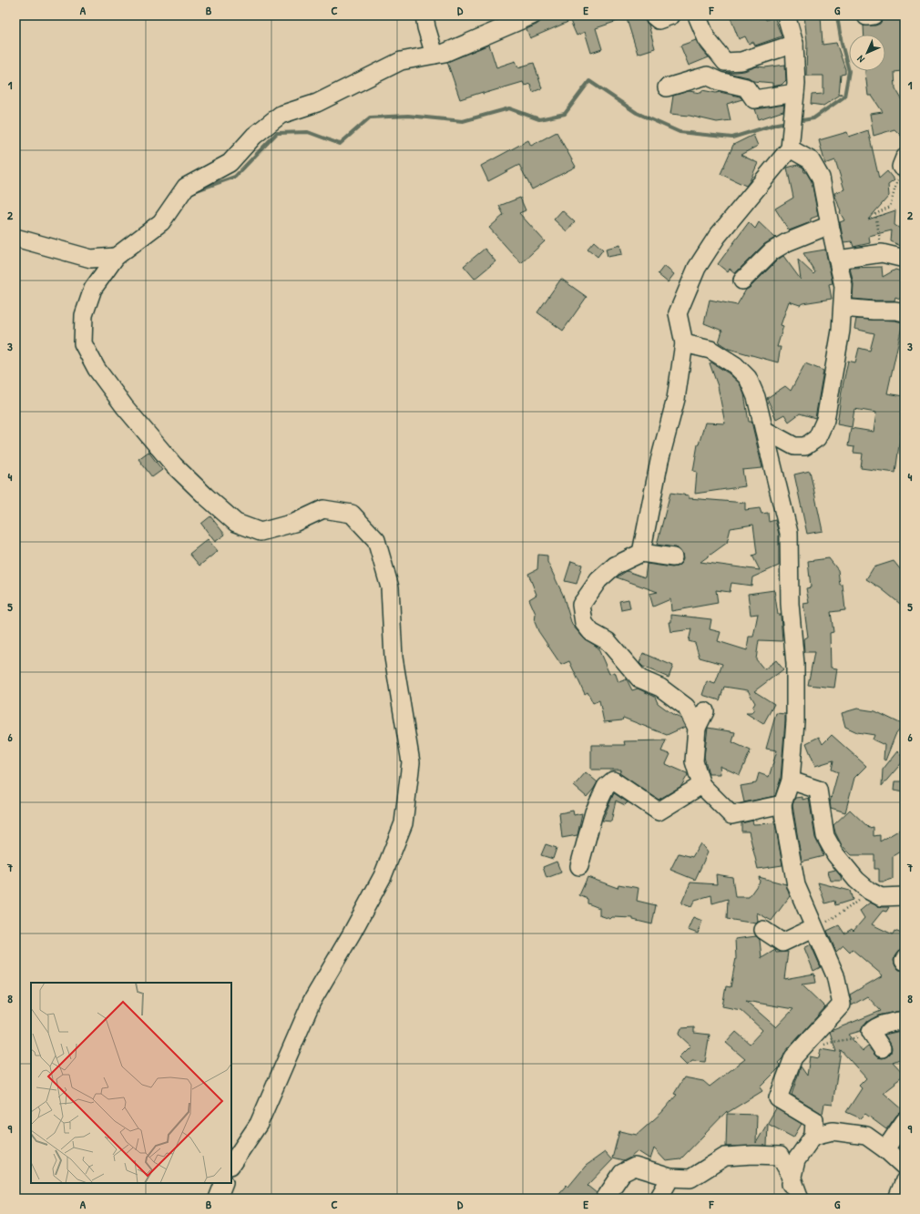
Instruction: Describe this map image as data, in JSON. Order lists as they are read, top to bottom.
{
  "north": "bottom left",
  "grid": {
    "columns": [
      "A",
      "B",
      "C",
      "D",
      "E",
      "F",
      "G"
    ],
    "rows": [
      "1",
      "2",
      "3",
      "4",
      "5",
      "6",
      "7",
      "8",
      "9"
    ]
  }
}
